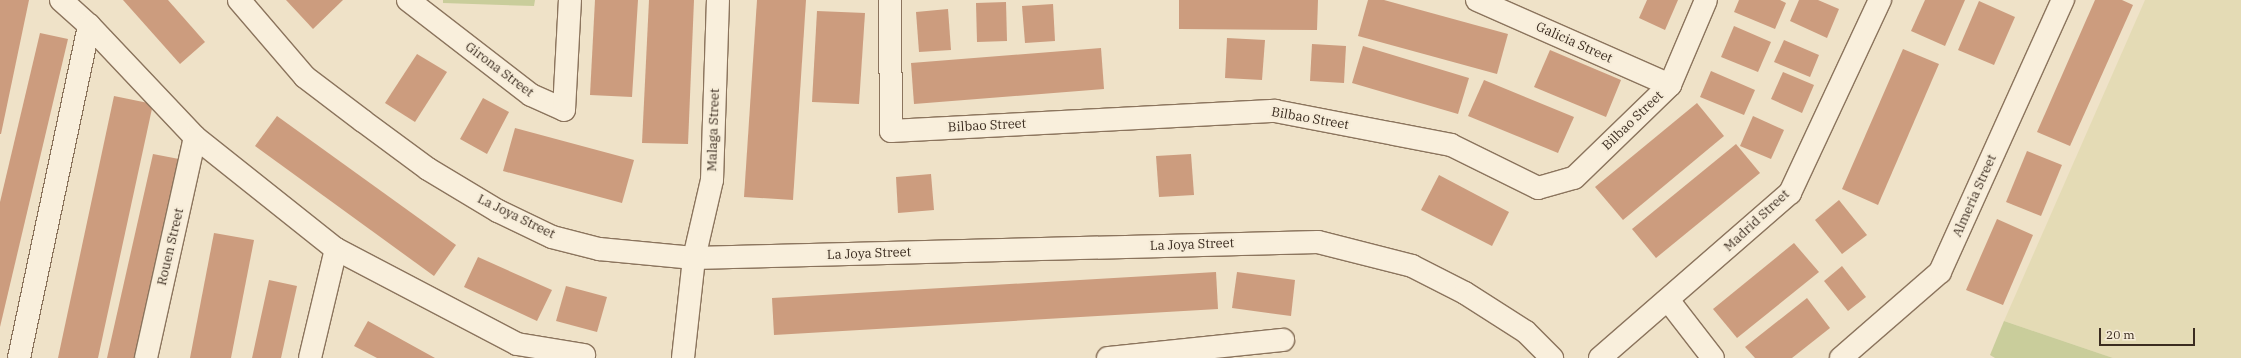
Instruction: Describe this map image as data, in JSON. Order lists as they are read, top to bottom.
{
  "streets": {
    "street": [
      "Galicia Street",
      "Girona Street",
      "Bilbao Street",
      "Malaga Street",
      "Almeria Street",
      "La Joya Street",
      "Madrid Street",
      "Rouen Street"
    ]
  },
  "crossings": [
    ["Galicia Street", "Bilbao Street"],
    ["Malaga Street", "La Joya Street"]
  ],
  "scale_bar": "20 m"
}
